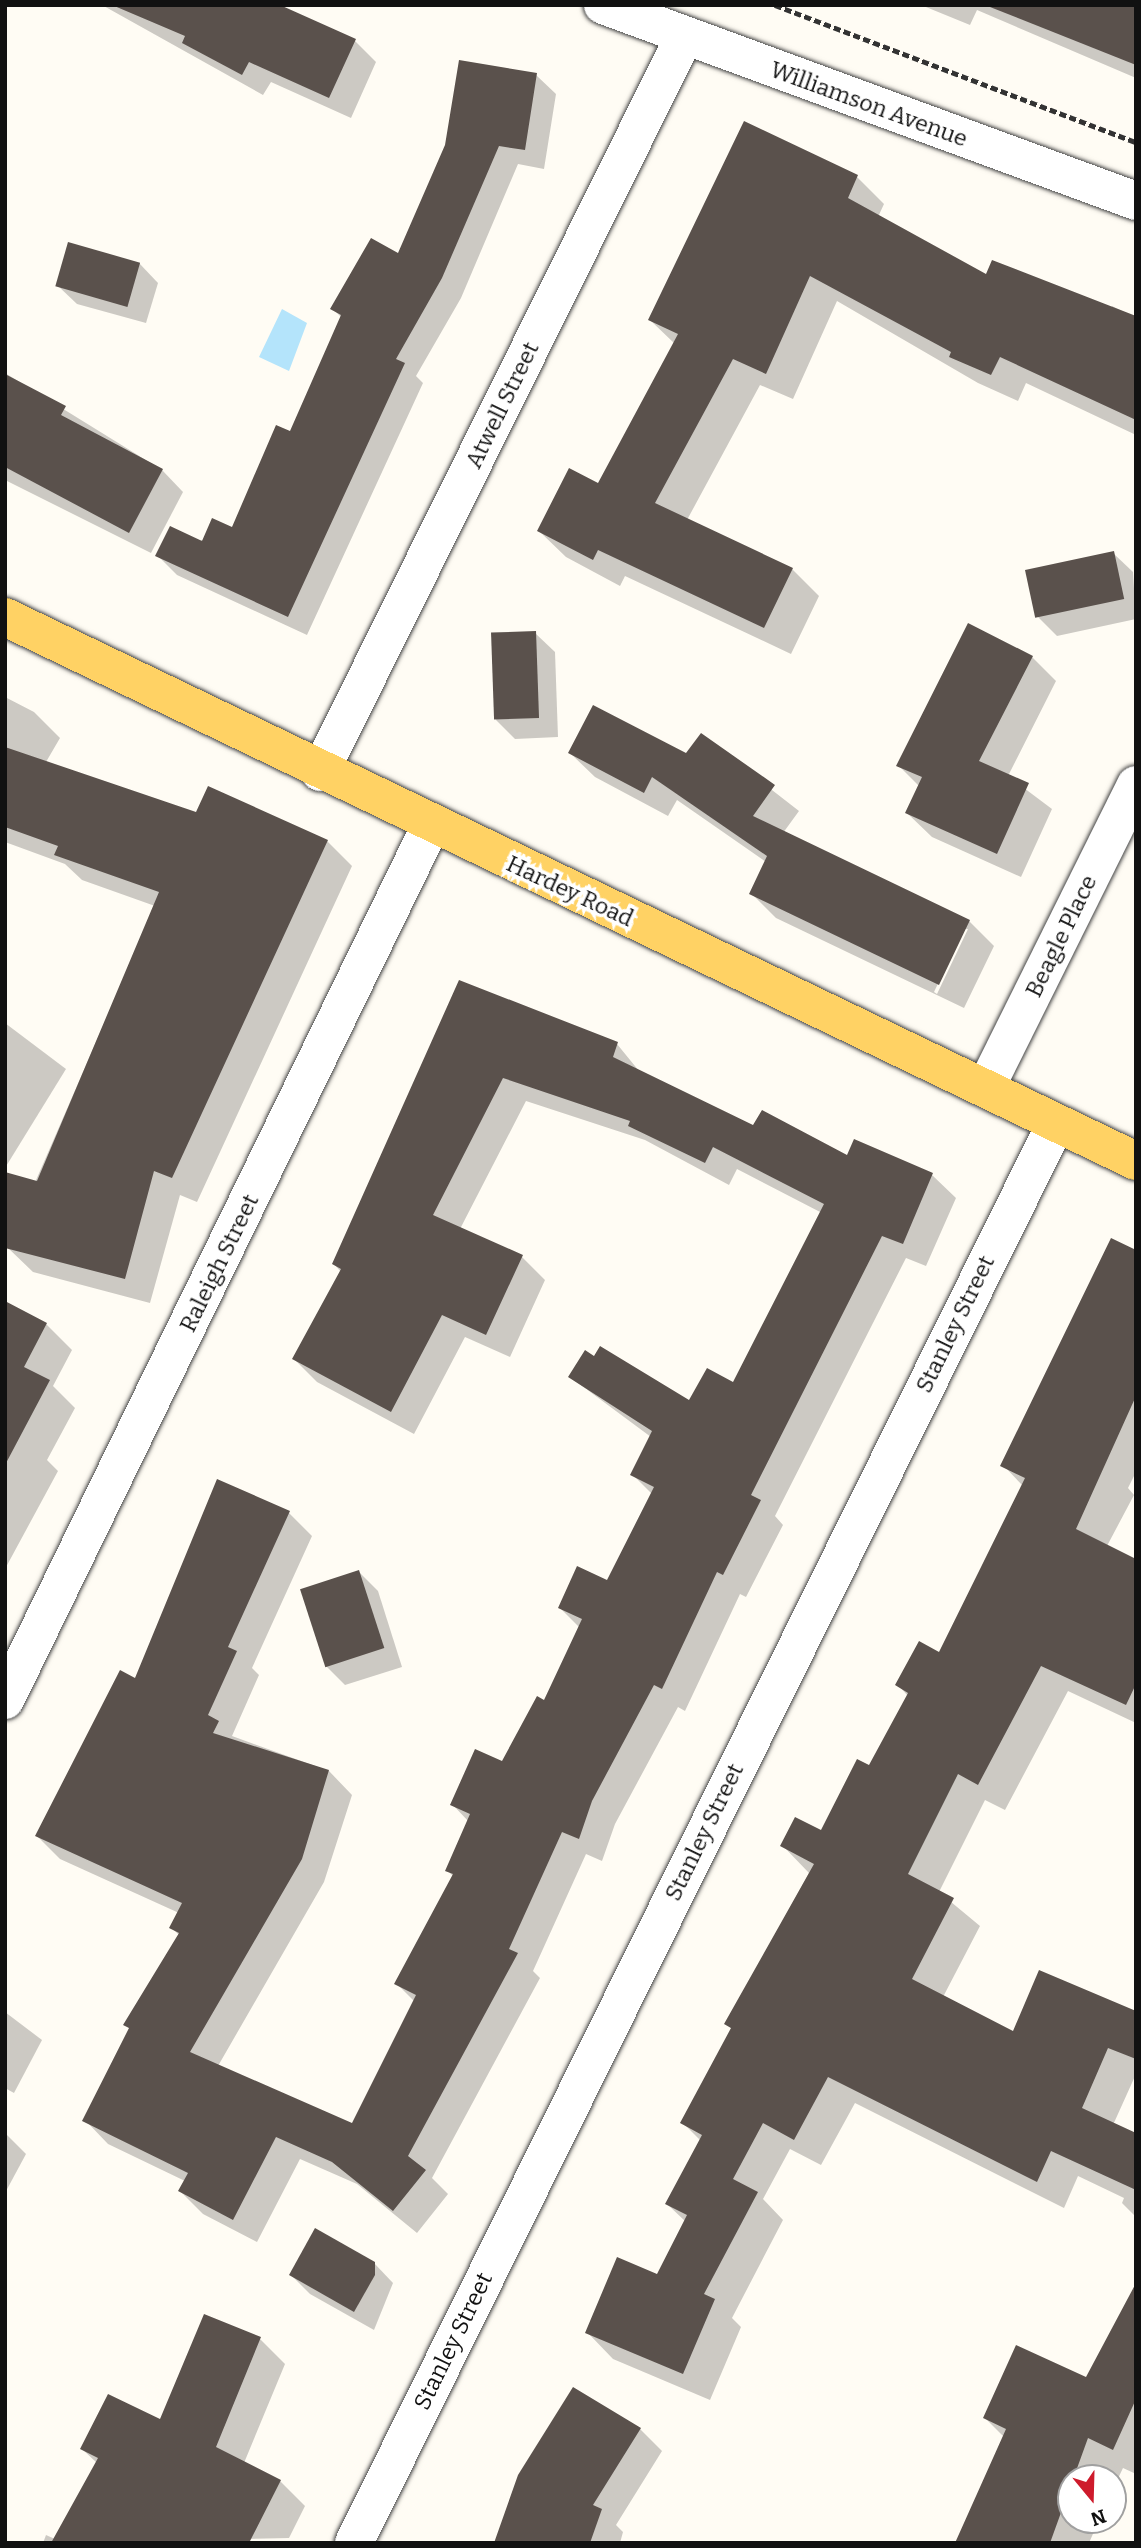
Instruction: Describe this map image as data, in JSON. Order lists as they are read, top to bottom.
{
  "streets": {
    "main road": ["Hardey Road"],
    "street": [
      "Williamson Avenue",
      "Atwell Street",
      "Beagle Place",
      "Raleigh Street",
      "Stanley Street"
    ]
  },
  "crossings": [
    ["Williamson Avenue", "Atwell Street"],
    ["Atwell Street", "Hardey Road"],
    ["Hardey Road", "Beagle Place"],
    ["Hardey Road", "Raleigh Street"],
    ["Hardey Road", "Stanley Street"]
  ],
  "north": "bottom"
}
